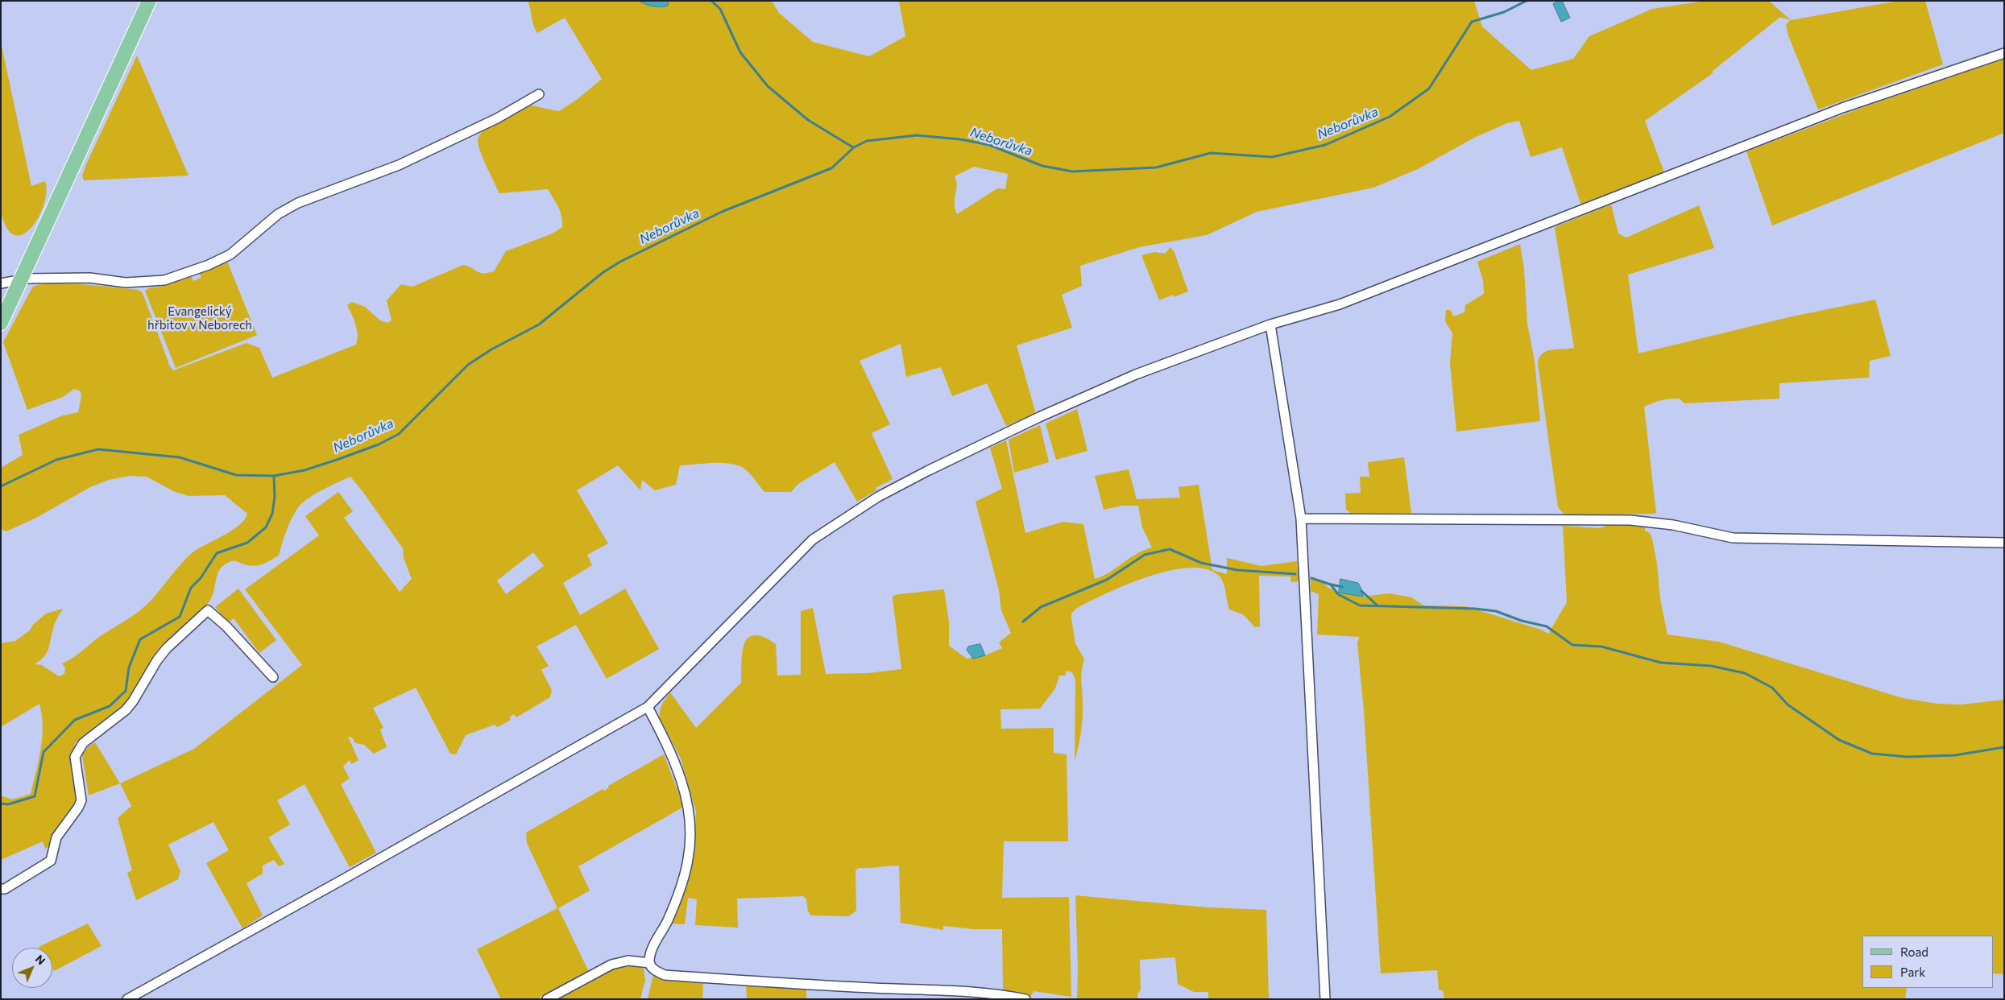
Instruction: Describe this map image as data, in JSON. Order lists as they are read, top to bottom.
{
  "water": ["Neborůvka"],
  "parks": ["Evangelický hřbitov v Neborech"],
  "legend": ["Road", "Park"],
  "north": "top right"
}
